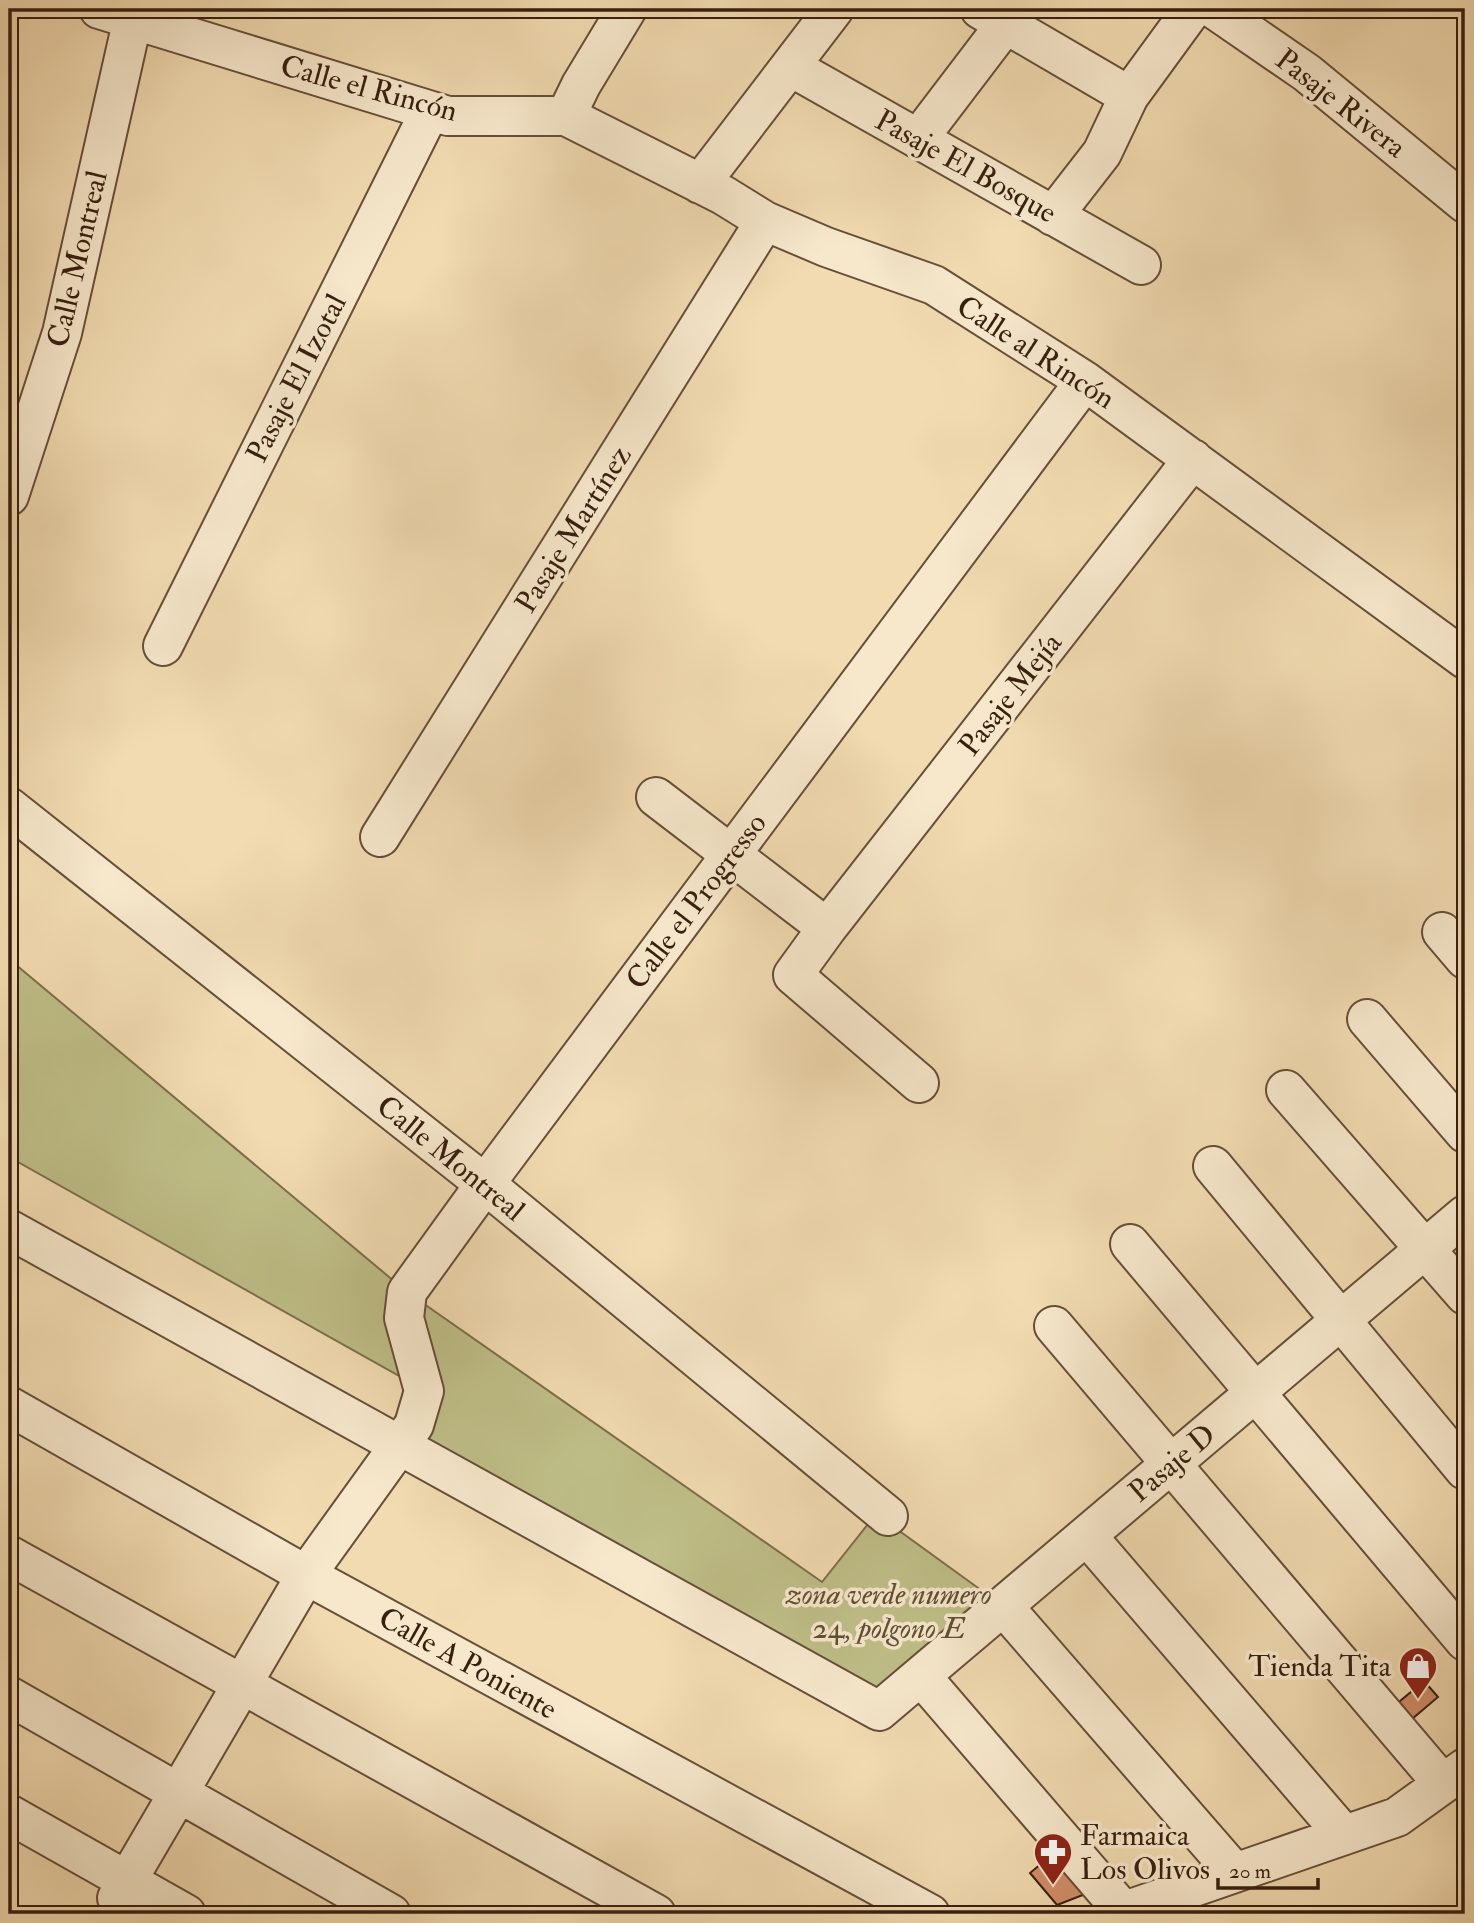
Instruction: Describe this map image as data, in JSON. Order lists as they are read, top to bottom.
{
  "streets": {
    "street": [
      "Calle el Rincón",
      "Pasaje Rivera",
      "Pasaje El Bosque",
      "Calle Montreal",
      "Calle al Rincón",
      "Pasaje El Izotal",
      "Pasaje Martínez",
      "Pasaje Mejía",
      "Calle el Progresso",
      "Pasaje D",
      "Calle A Poniente"
    ]
  },
  "crossings": [
    ["Calle el Rincón", "Calle Montreal"],
    ["Calle el Rincón", "Calle al Rincón"],
    ["Calle el Rincón", "Pasaje El Izotal"],
    ["Calle Montreal", "Calle el Progresso"],
    ["Calle al Rincón", "Pasaje Martínez"],
    ["Calle al Rincón", "Pasaje Mejía"],
    ["Calle al Rincón", "Calle el Progresso"],
    ["Calle el Progresso", "Pasaje D"],
    ["Calle el Progresso", "Calle A Poniente"]
  ],
  "parks": ["zona verde numero 24, polgono E"],
  "places": {
    "shop": ["Tienda Tita"],
    "pharmacy": ["Farmaica Los Olivos"]
  },
  "scale_bar": "20 m"
}
